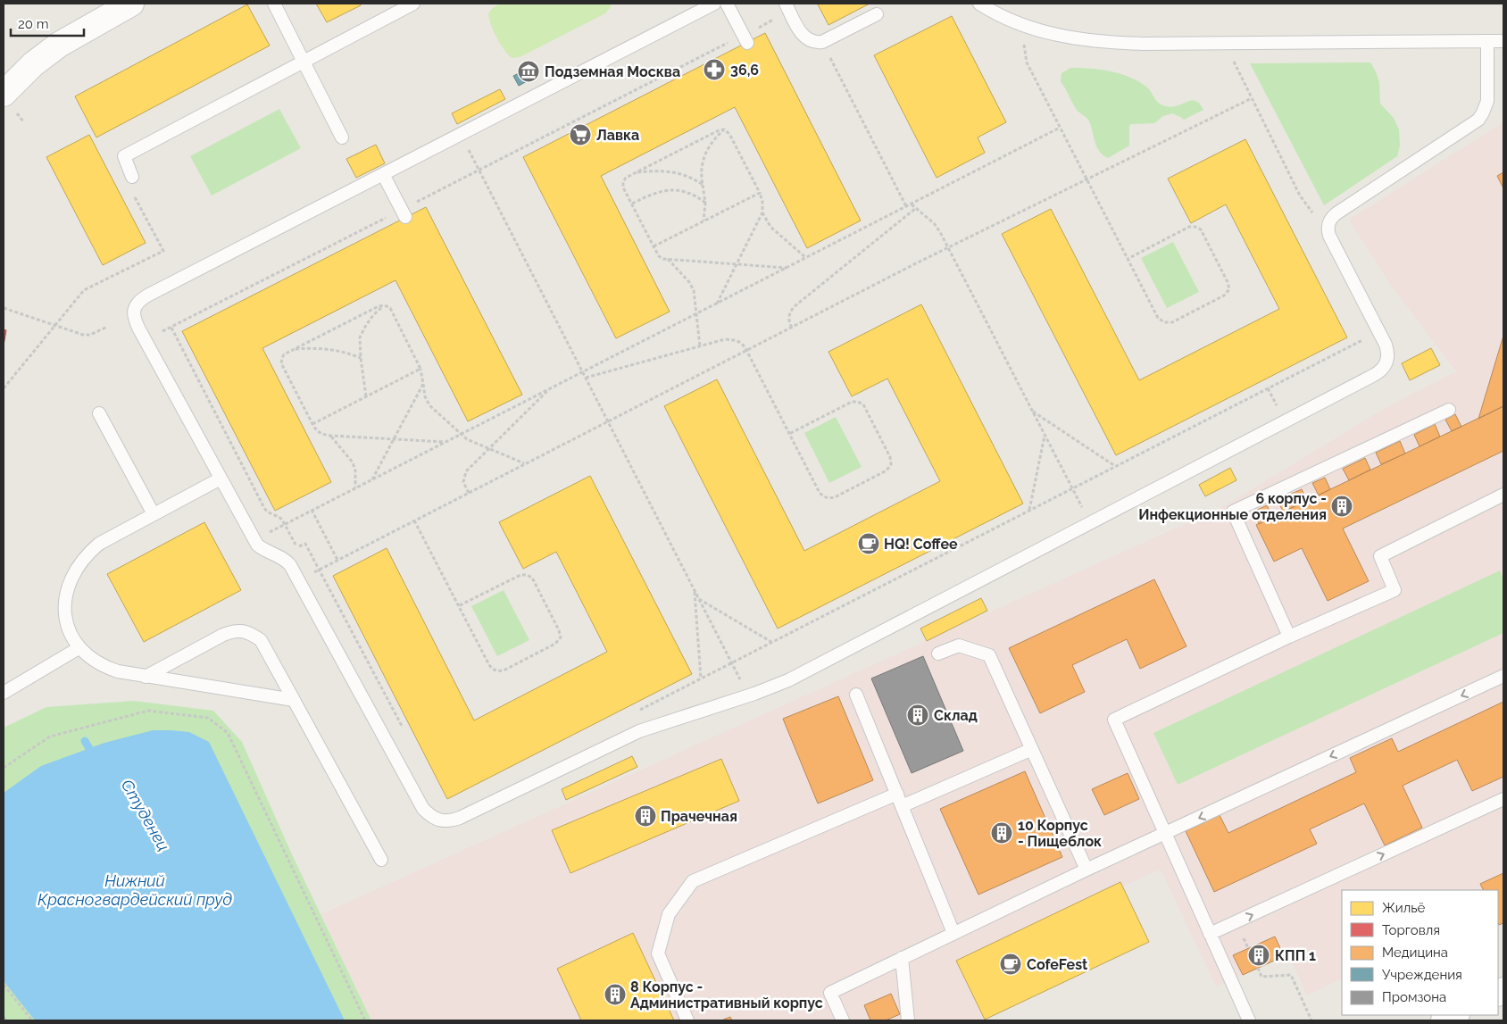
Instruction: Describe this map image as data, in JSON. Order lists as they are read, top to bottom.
{
  "water": ["Студенец", "Нижний Красногвардейский пруд"],
  "places": {
    "pharmacy": ["36,6"],
    "museum": ["Подземная Москва"],
    "supermarket": ["Лавка"],
    "building": [
      "6 корпус - Инфекционные отделения",
      "Склад",
      "Прачечная",
      "10 Корпус - Пищеблок",
      "КПП 1",
      "8 Корпус - Административный корпус"
    ],
    "cafe": ["HQ! Coffee", "CofeFest"]
  },
  "legend": [
    "Жильё",
    "Торговля",
    "Медицина",
    "Учреждения",
    "Промзона"
  ],
  "scale_bar": "20 m"
}
